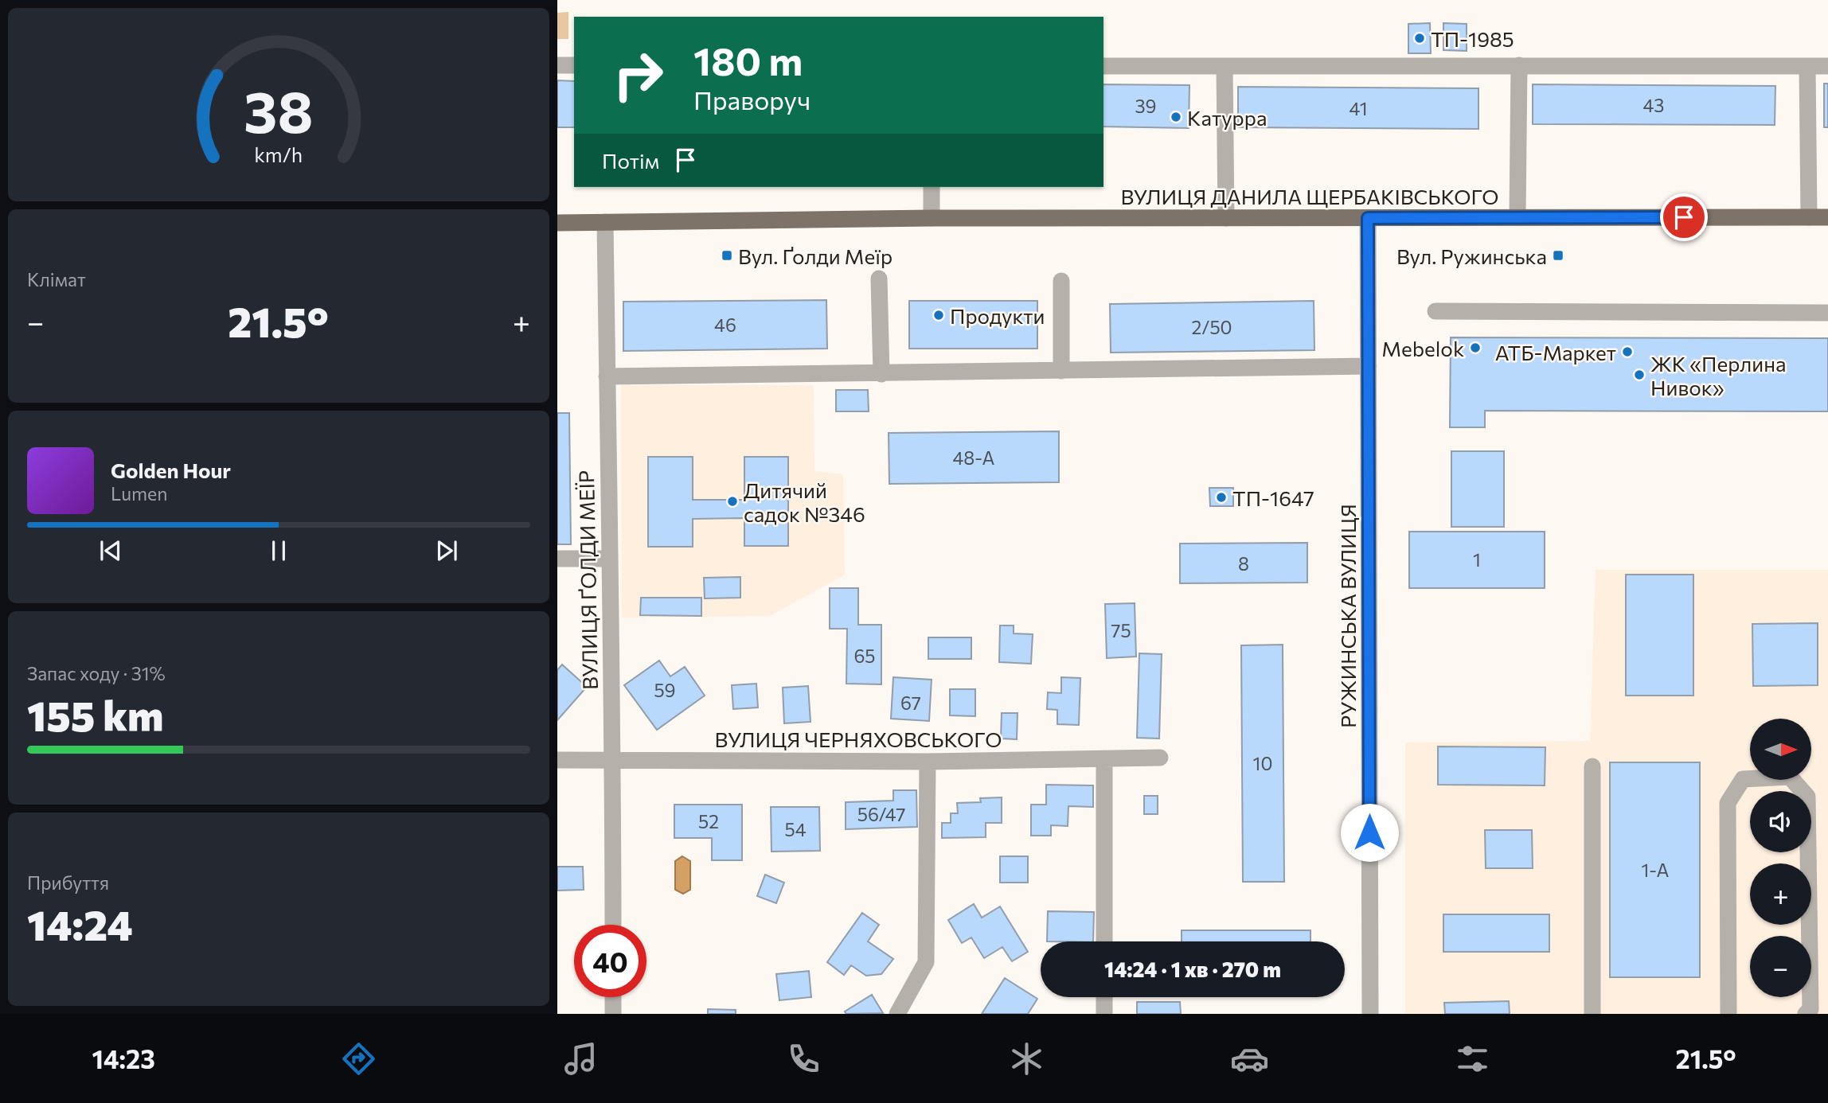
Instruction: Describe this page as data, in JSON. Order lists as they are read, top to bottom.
{
  "streets": {
    "main road": ["ВУЛИЦЯ ДАНИЛА ЩЕРБАКІВСЬКОГО"],
    "street": ["ВУЛИЦЯ ҐОЛДИ МЕЇР", "РУЖИНСЬКА ВУЛИЦЯ", "ВУЛИЦЯ ЧЕРНЯХОВСЬКОГО"]
  },
  "crossings": [
    ["ВУЛИЦЯ ДАНИЛА ЩЕРБАКІВСЬКОГО", "ВУЛИЦЯ ҐОЛДИ МЕЇР"],
    ["ВУЛИЦЯ ДАНИЛА ЩЕРБАКІВСЬКОГО", "РУЖИНСЬКА ВУЛИЦЯ"],
    ["ВУЛИЦЯ ҐОЛДИ МЕЇР", "ВУЛИЦЯ ЧЕРНЯХОВСЬКОГО"]
  ],
  "places": {
    "other": [
      "ТП-1985",
      "Катурра",
      "Продукти",
      "Mebelok",
      "АТБ-Маркет",
      "ЖК «Перлина Нивок»",
      "ТП-1647",
      "Дитячий садок №346"
    ],
    "transit": ["Вул. Ґолди Меїр", "Вул. Ружинська"]
  },
  "house_numbers": [
    "43",
    "39",
    "41",
    "46",
    "2/50",
    "48-А",
    "1",
    "8",
    "75",
    "65",
    "59",
    "67",
    "10",
    "56/47",
    "52",
    "54",
    "1-А"
  ],
  "north": "right",
  "page": {
    "turn": ["180 m", "Праворуч"],
    "then": "Потім",
    "tile": [
      "Клімат",
      ["Запас ходу · 31%", "155 km"],
      ["Прибуття", "14:24"]
    ],
    "heat": ["−", "21.5°", "+"],
    "song": ["Golden Hour", "Lumen"],
    "map_buttons": ["+", "−"],
    "limit": "40",
    "trip": "14:24 · 1 хв · 270 m",
    "tabs": ["14:23", "21.5°"],
    "gauge": ["38", "km/h"]
  }
}
